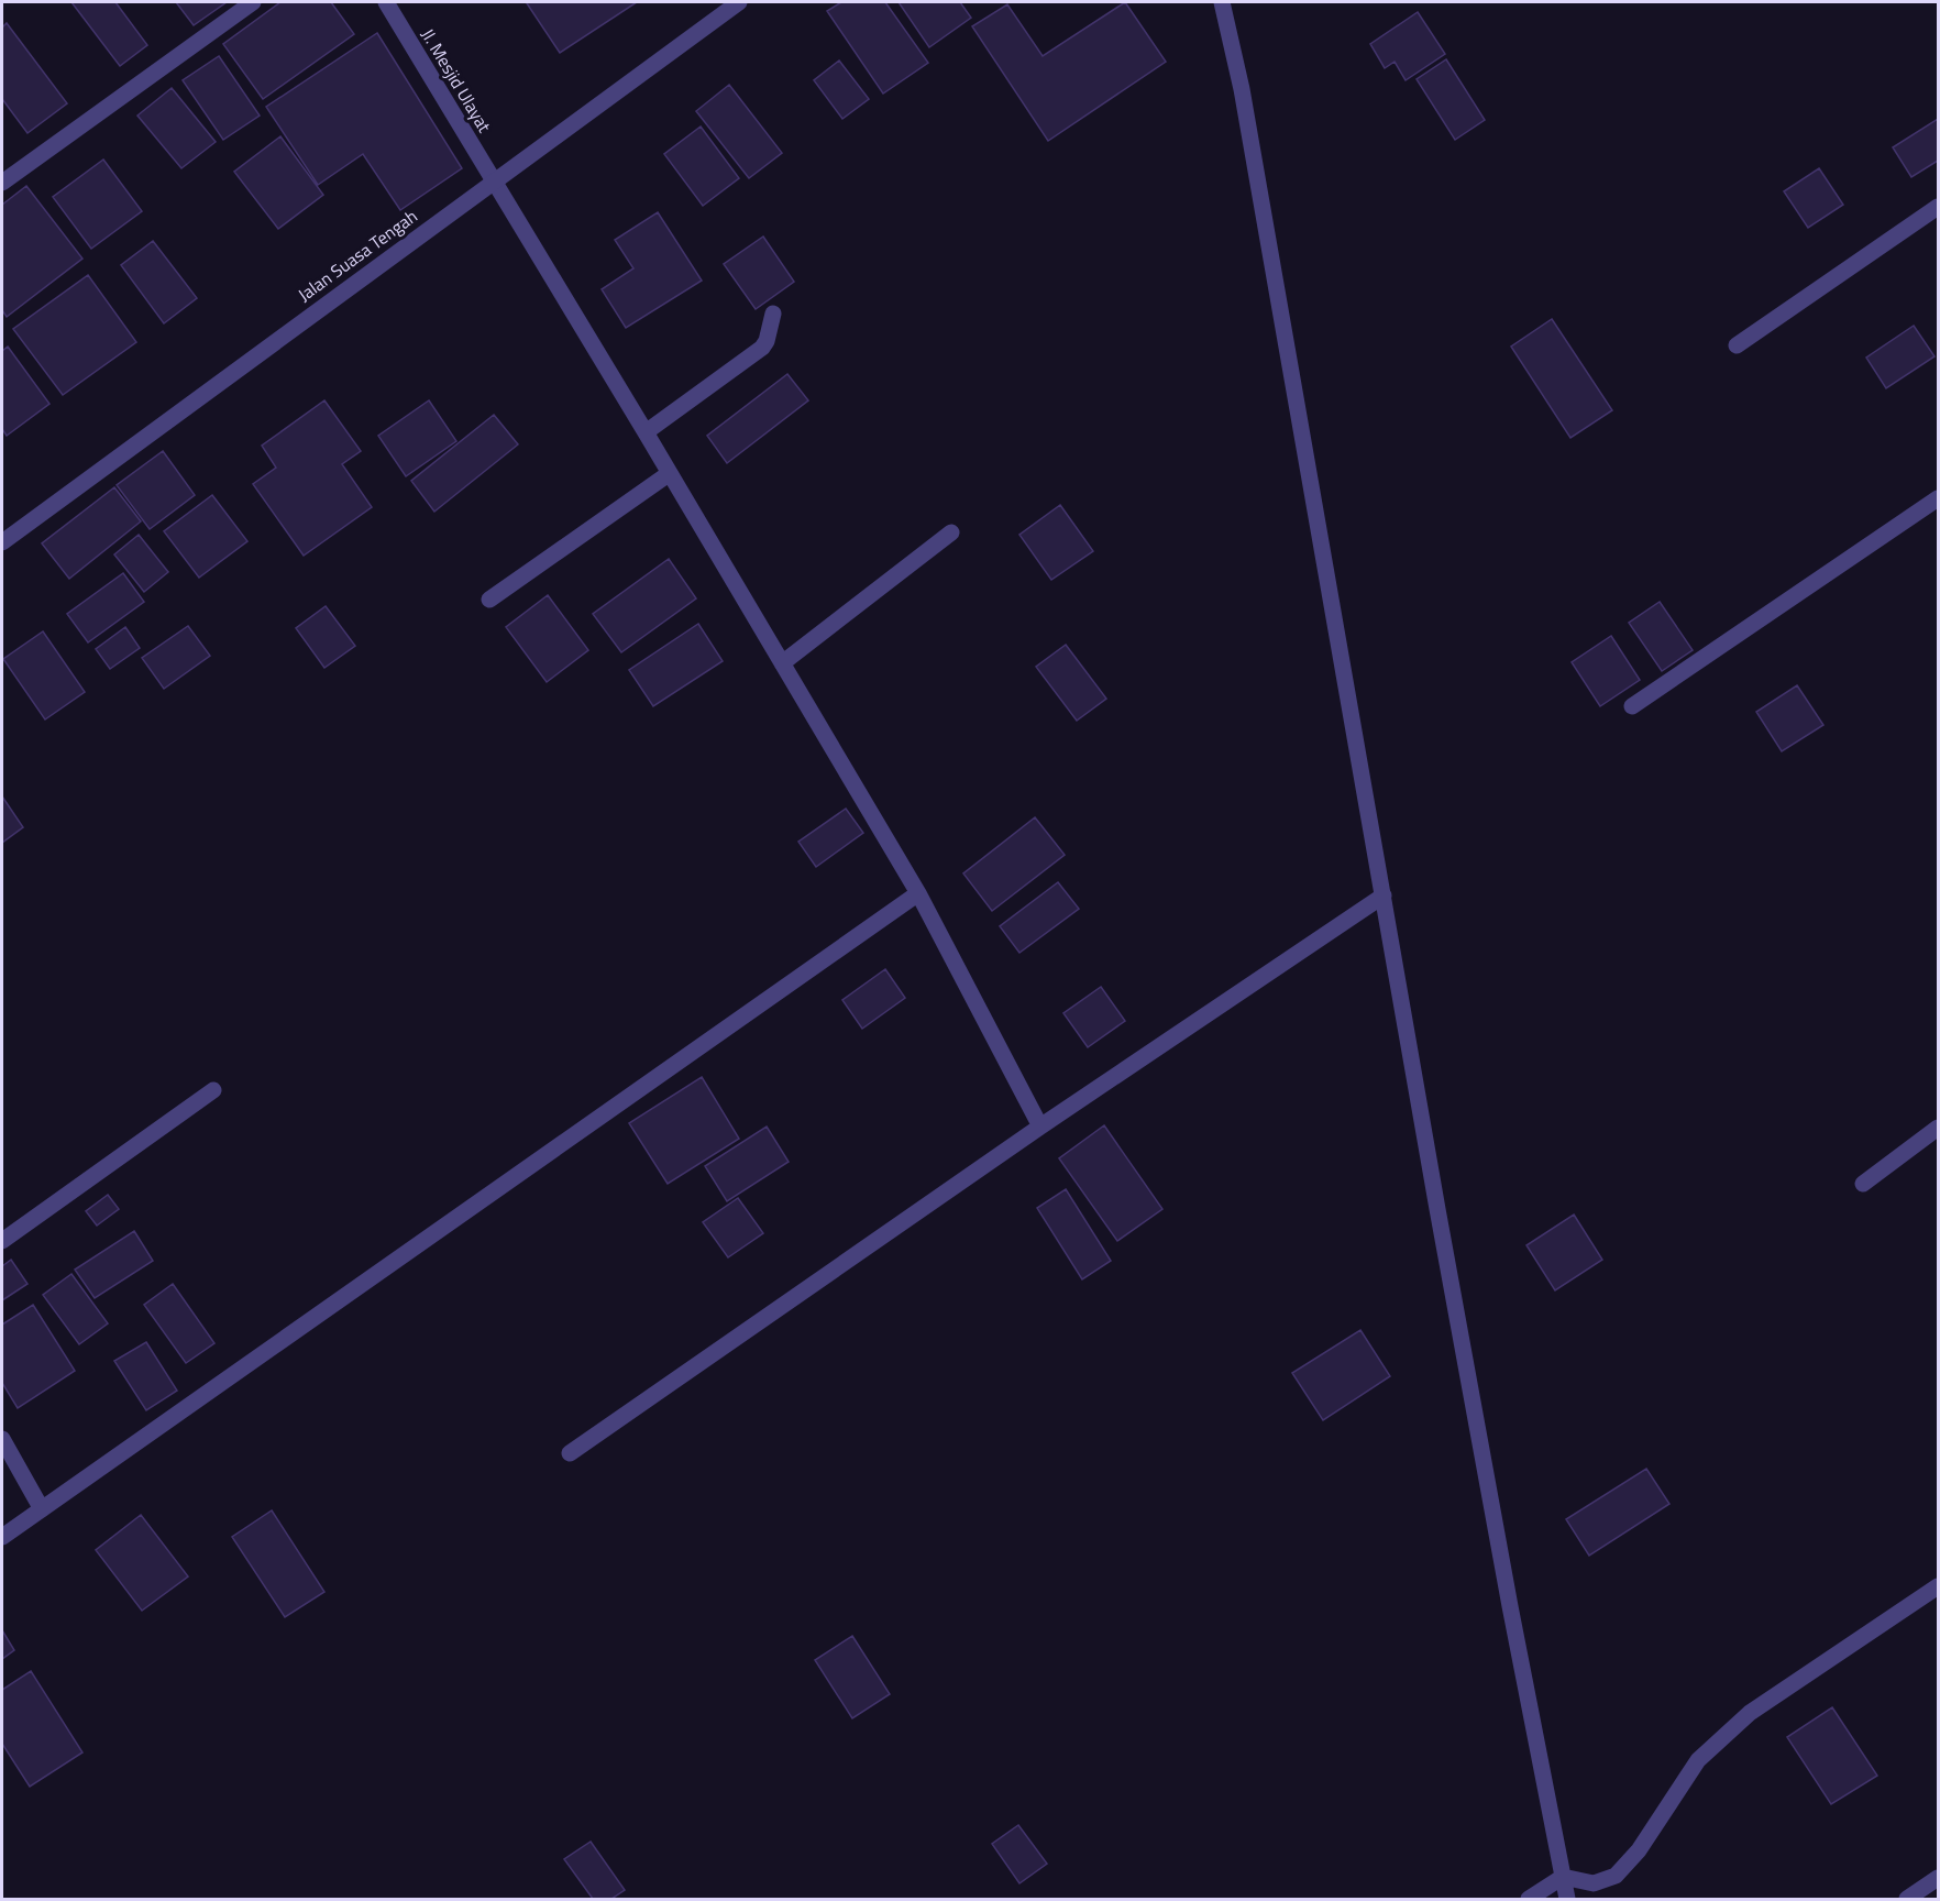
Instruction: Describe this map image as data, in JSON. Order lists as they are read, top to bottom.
{
  "streets": {
    "street": ["Jl. Mesjid Ulayat", "Jalan Suasa Tengah"]
  },
  "crossings": [
    ["Jl. Mesjid Ulayat", "Jalan Suasa Tengah"]
  ]
}
